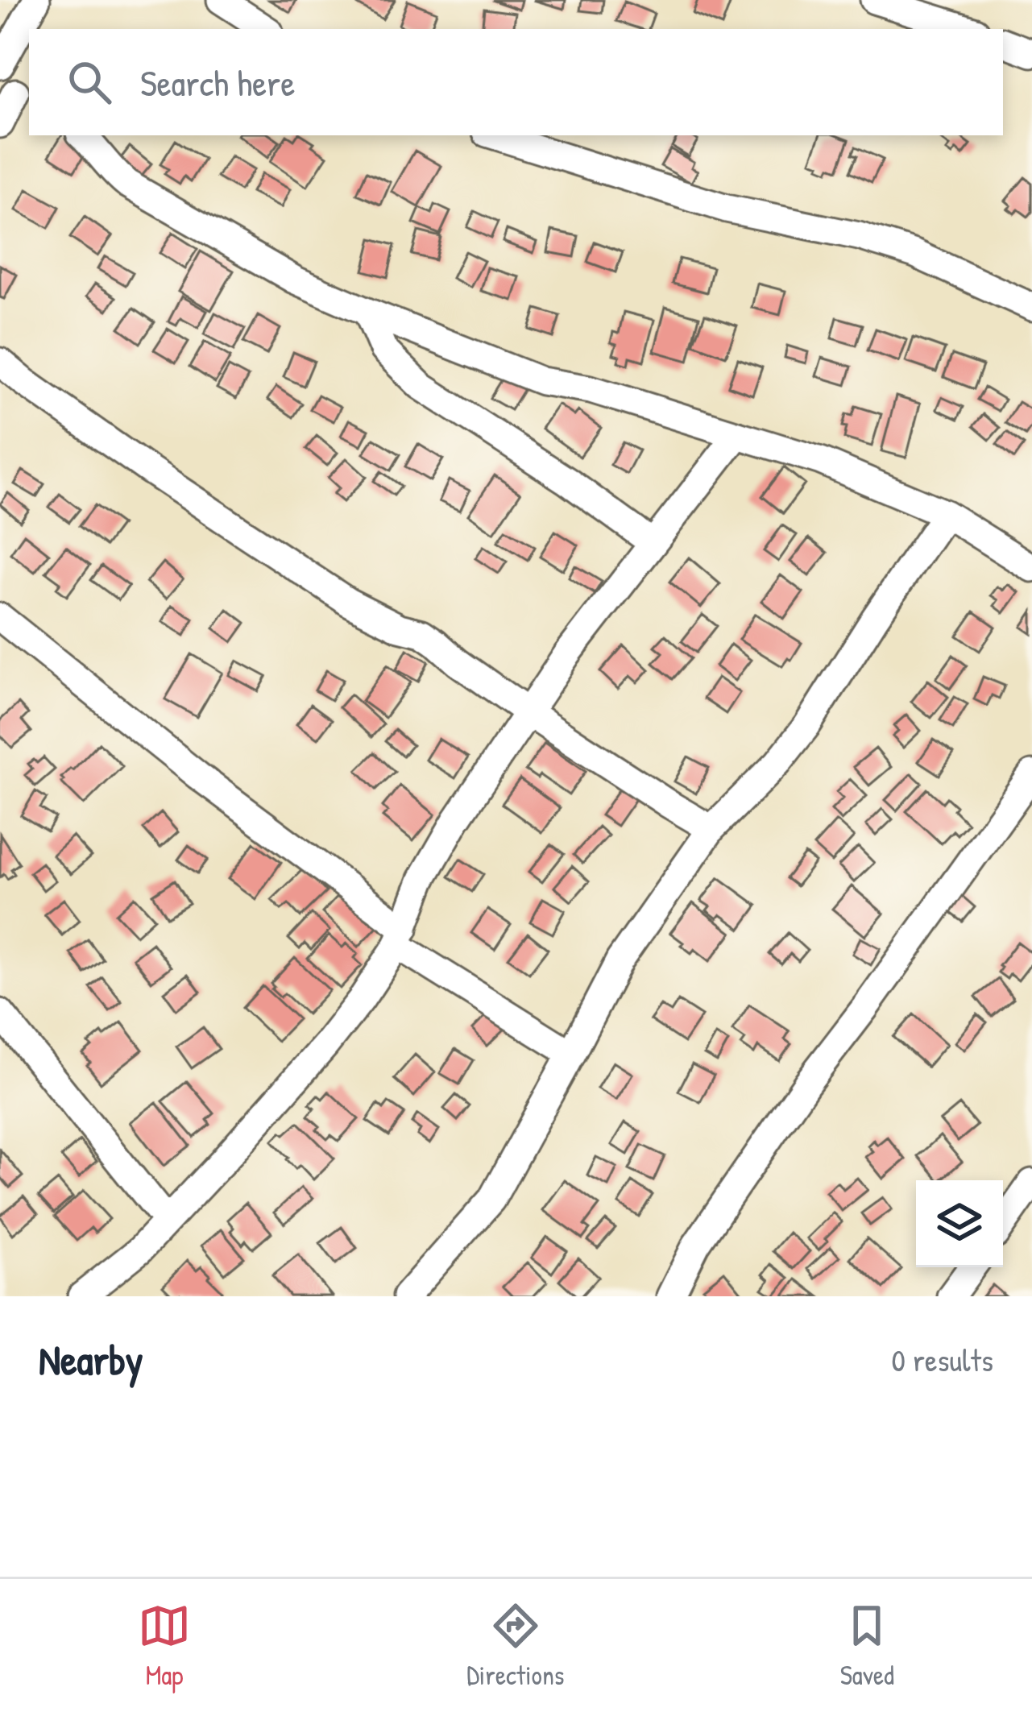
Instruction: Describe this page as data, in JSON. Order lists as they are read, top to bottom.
{
  "page": {
    "search": "Search here",
    "heading": ["Nearby", "0 results"],
    "nav": ["Map", "Directions", "Saved"]
  }
}
